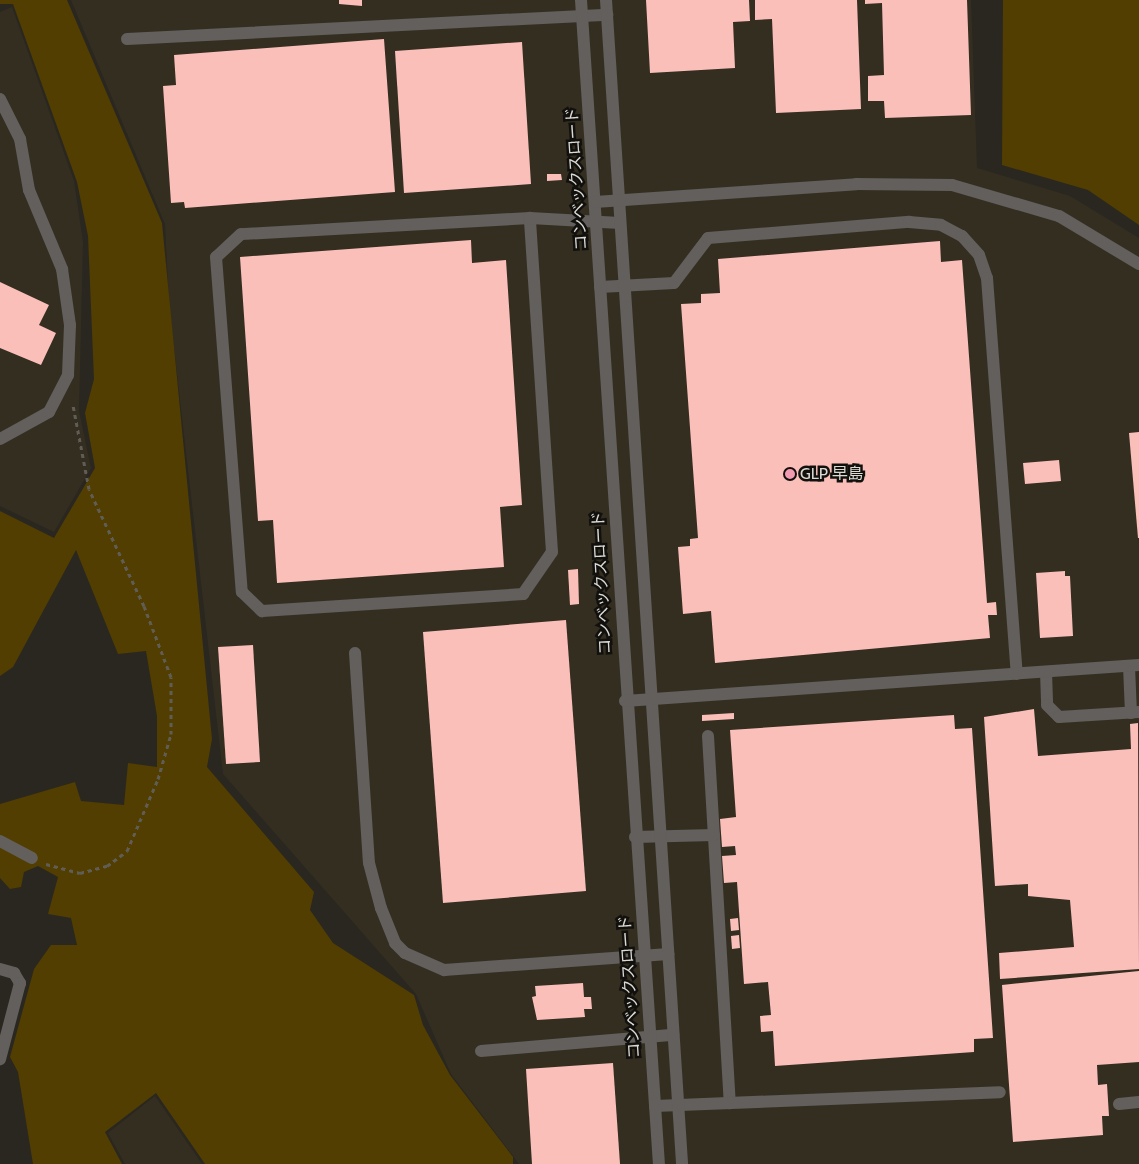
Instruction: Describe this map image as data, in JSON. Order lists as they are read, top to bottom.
{
  "streets": {
    "street": ["コンベックスロード"]
  },
  "places": ["GLP 早島"]
}
